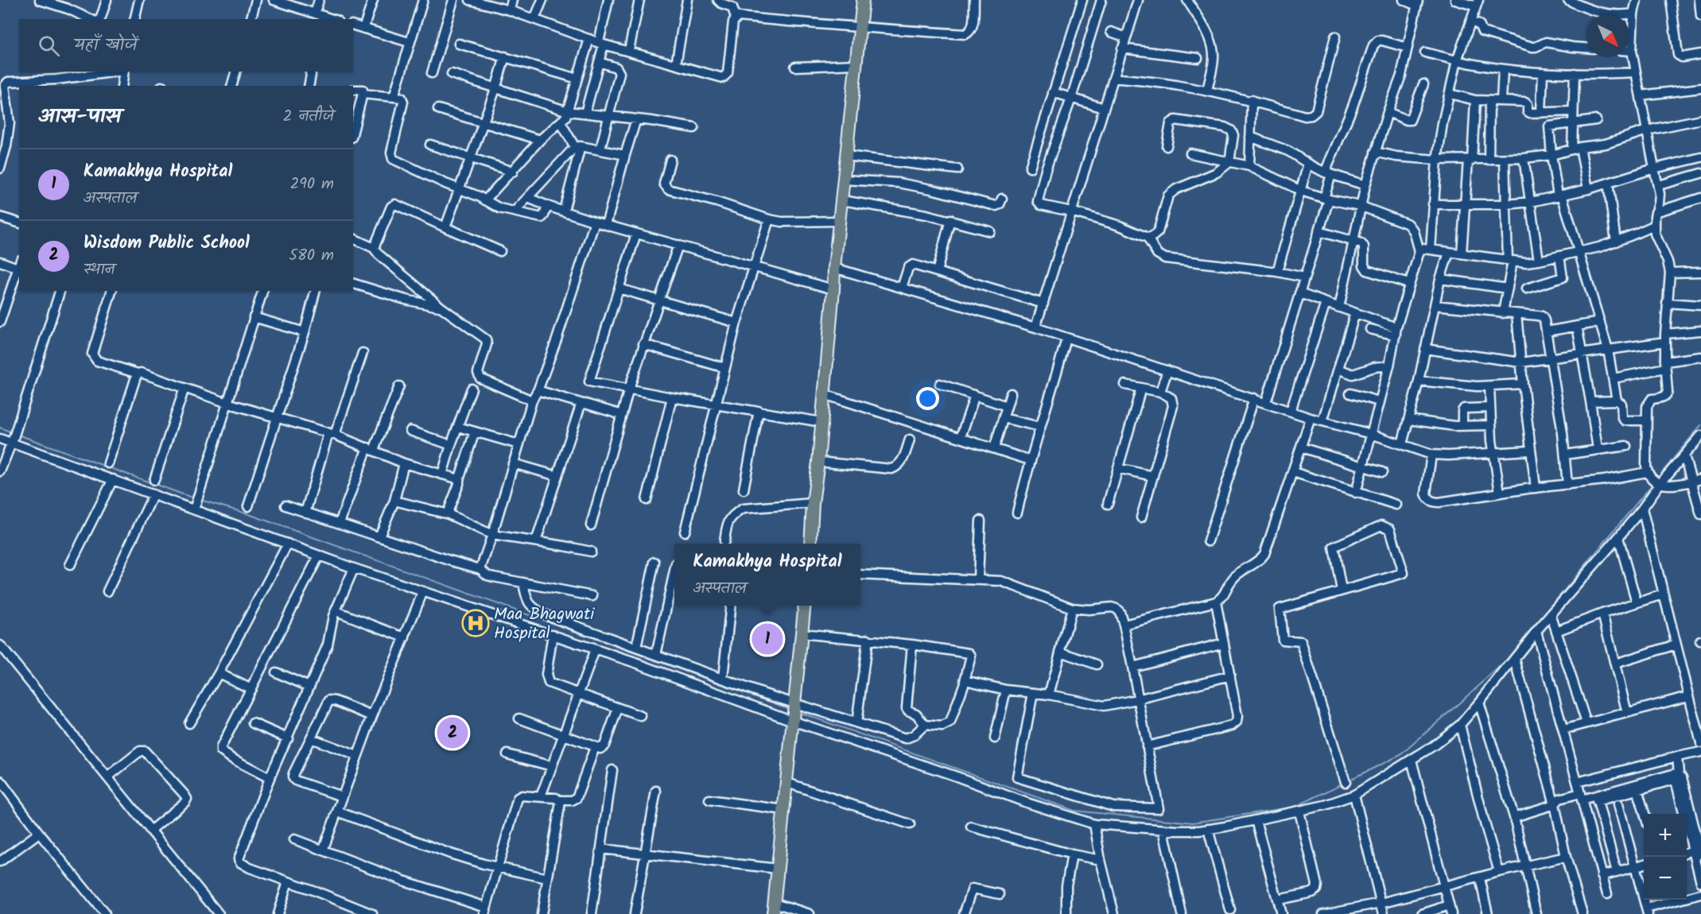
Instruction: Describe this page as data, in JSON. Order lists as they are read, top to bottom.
{
  "places": {
    "hospital": ["Maa Bhagwati Hospital"]
  },
  "north": "bottom right",
  "page": {
    "search": "यहाँ खोजें",
    "heading": ["आस-पास", "2 नतीजे"],
    "list": [
      {
        "mark": "1",
        "name": "Kamakhya Hospital",
        "note": "अस्पताल",
        "value": "290 m"
      },
      {
        "mark": "2",
        "name": "Wisdom Public School",
        "note": "स्थान",
        "value": "580 m"
      }
    ],
    "popup": ["Kamakhya Hospital", "अस्पताल"],
    "pins": ["1", "2"],
    "map_buttons": ["+", "−"]
  }
}
